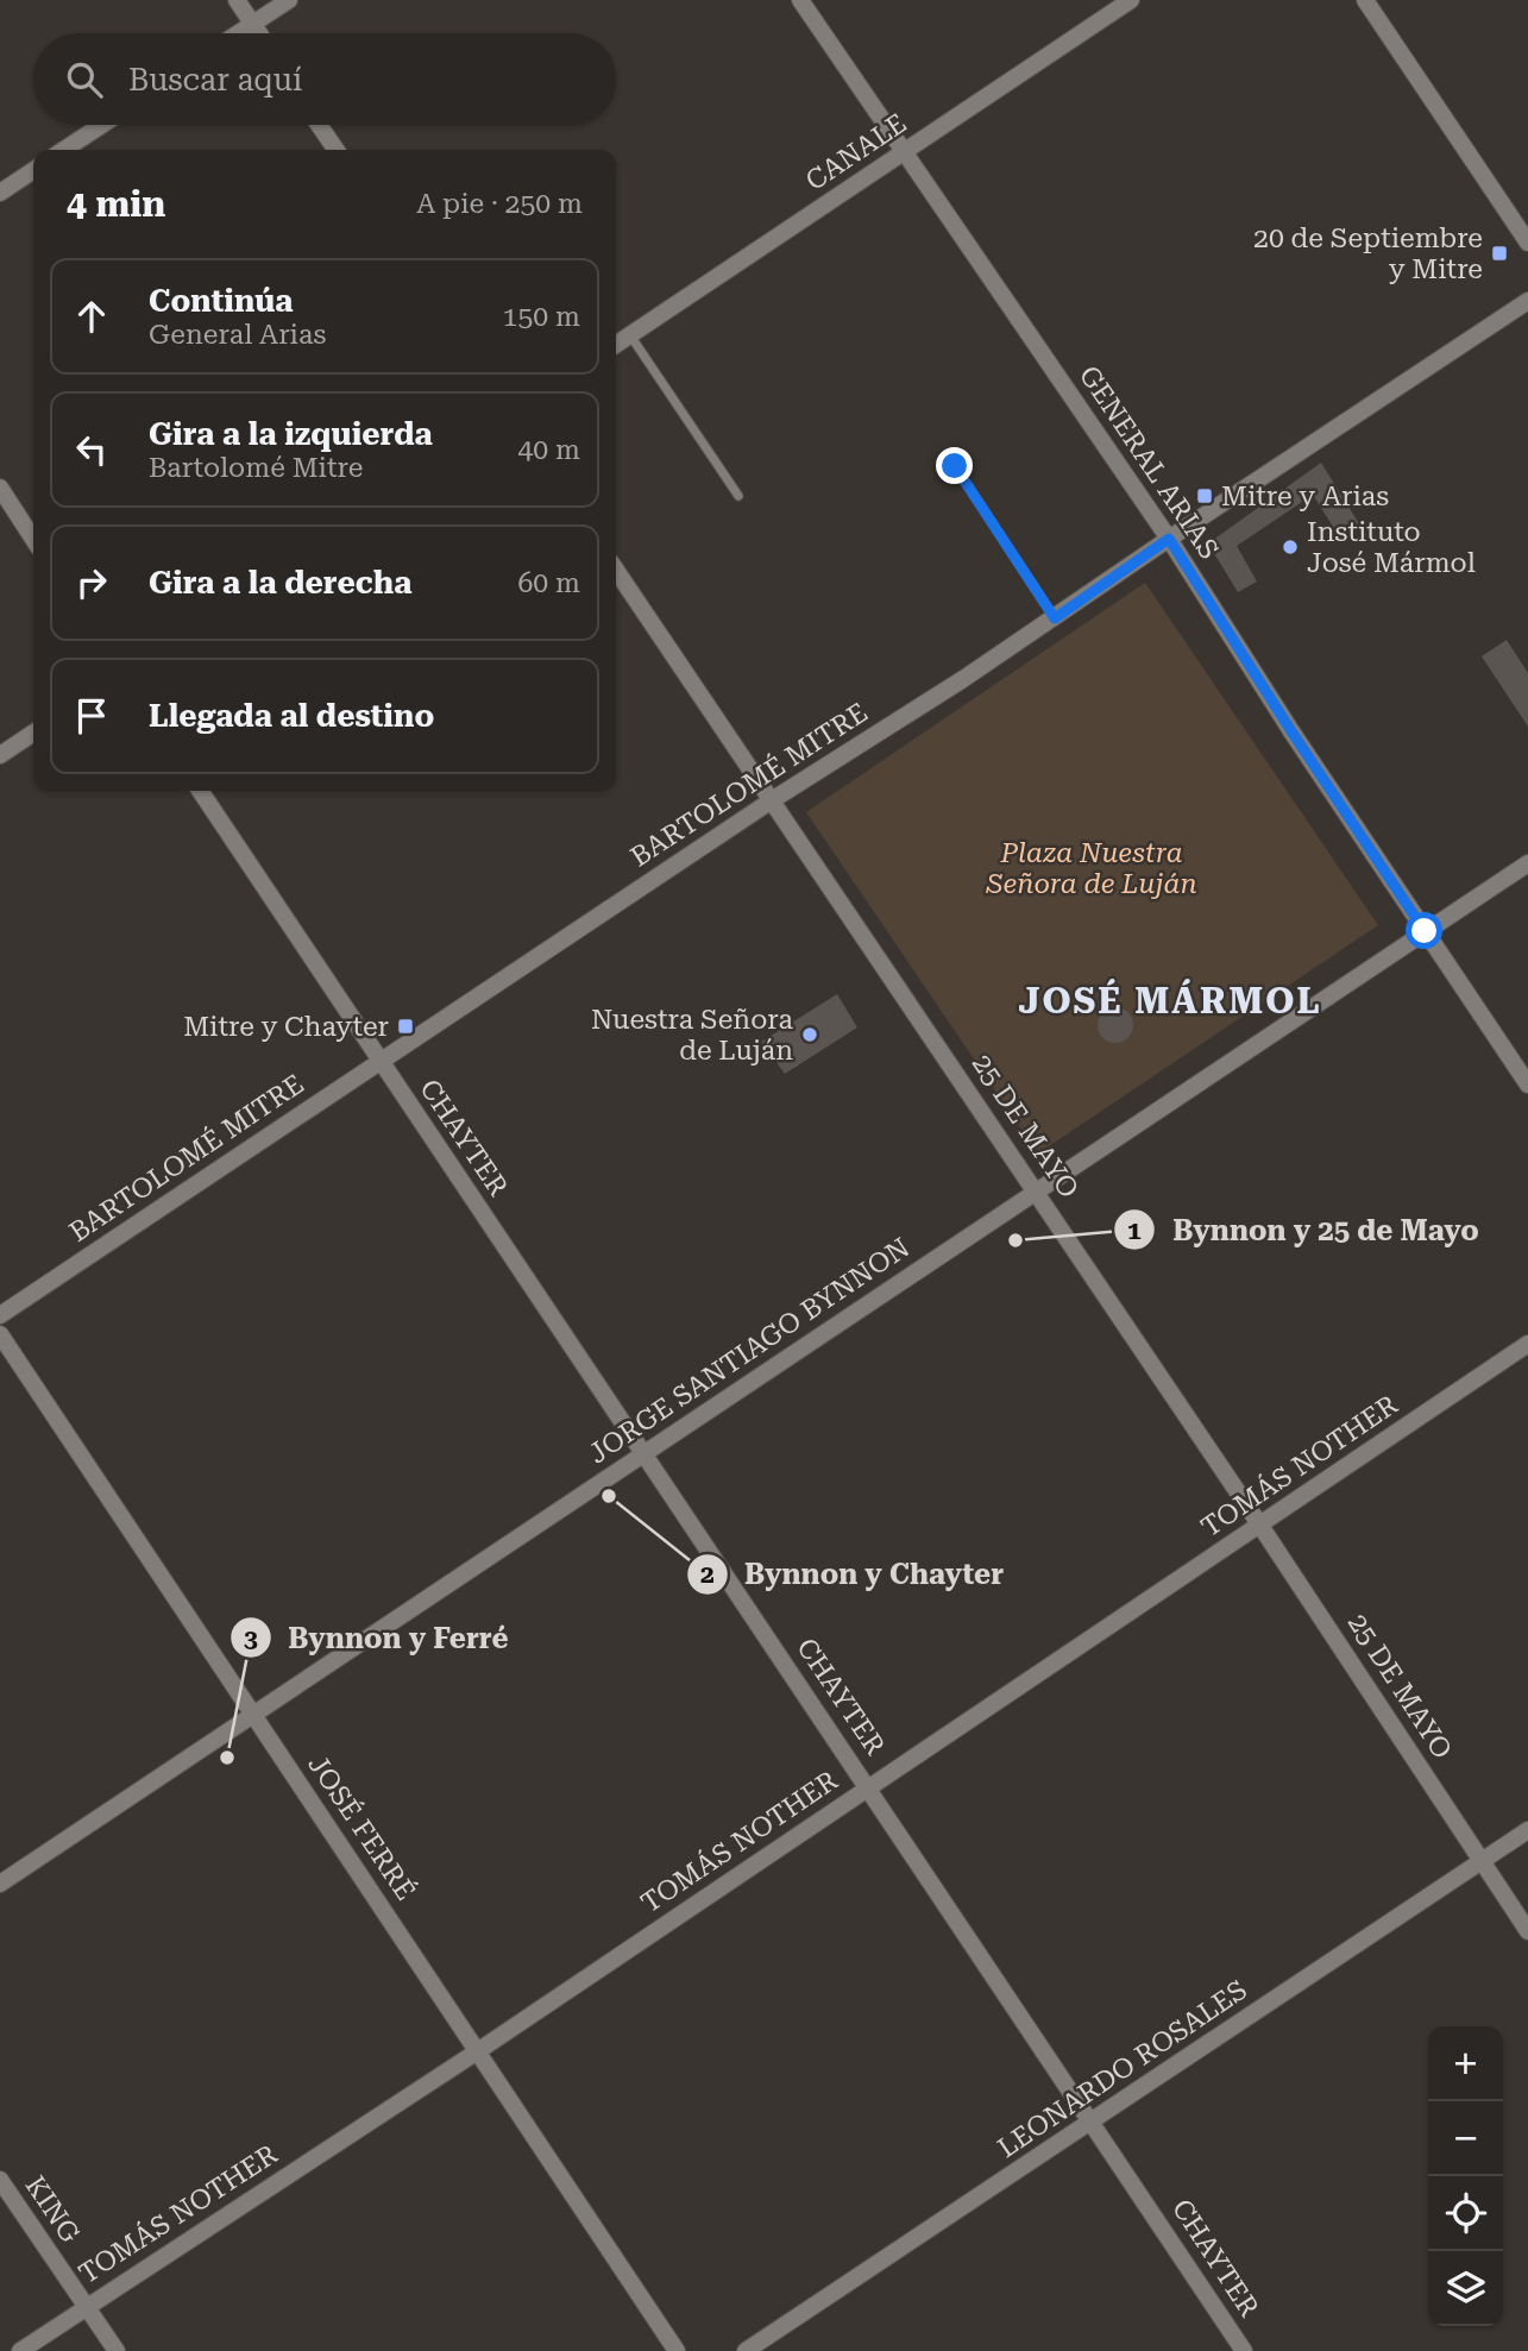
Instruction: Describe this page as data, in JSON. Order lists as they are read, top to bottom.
{
  "streets": {
    "street": [
      "CANALE",
      "GENERAL ARIAS",
      "BARTOLOMÉ MITRE",
      "25 DE MAYO",
      "CHAYTER",
      "JORGE SANTIAGO BYNNON",
      "TOMÁS NOTHER",
      "JOSÉ FERRÉ",
      "LEONARDO ROSALES",
      "KING"
    ]
  },
  "crossings": [
    ["CANALE", "GENERAL ARIAS"],
    ["GENERAL ARIAS", "BARTOLOMÉ MITRE"],
    ["GENERAL ARIAS", "JORGE SANTIAGO BYNNON"],
    ["BARTOLOMÉ MITRE", "25 DE MAYO"],
    ["BARTOLOMÉ MITRE", "CHAYTER"],
    ["25 DE MAYO", "JORGE SANTIAGO BYNNON"],
    ["25 DE MAYO", "TOMÁS NOTHER"],
    ["25 DE MAYO", "LEONARDO ROSALES"],
    ["CHAYTER", "JORGE SANTIAGO BYNNON"],
    ["CHAYTER", "TOMÁS NOTHER"],
    ["CHAYTER", "LEONARDO ROSALES"],
    ["JORGE SANTIAGO BYNNON", "JOSÉ FERRÉ"],
    ["TOMÁS NOTHER", "JOSÉ FERRÉ"],
    ["TOMÁS NOTHER", "KING"]
  ],
  "districts": ["JOSÉ MÁRMOL"],
  "parks": ["Plaza Nuestra Señora de Luján"],
  "places": {
    "transit": ["20 de Septiembre y Mitre", "Mitre y Arias", "Mitre y Chayter"],
    "other": [
      "Instituto José Mármol",
      "Nuestra Señora de Luján",
      "Bynnon y 25 de Mayo",
      "Bynnon y Chayter",
      "Bynnon y Ferré"
    ]
  },
  "page": {
    "search": "Buscar aquí",
    "heading": ["4 min", "A pie · 250 m"],
    "list": [
      ["Continúa", "General Arias", "150 m"],
      ["Gira a la izquierda", "Bartolomé Mitre", "40 m"],
      ["Gira a la derecha", "60 m"],
      "Llegada al destino"
    ],
    "map_buttons": ["+", "−"]
  }
}
